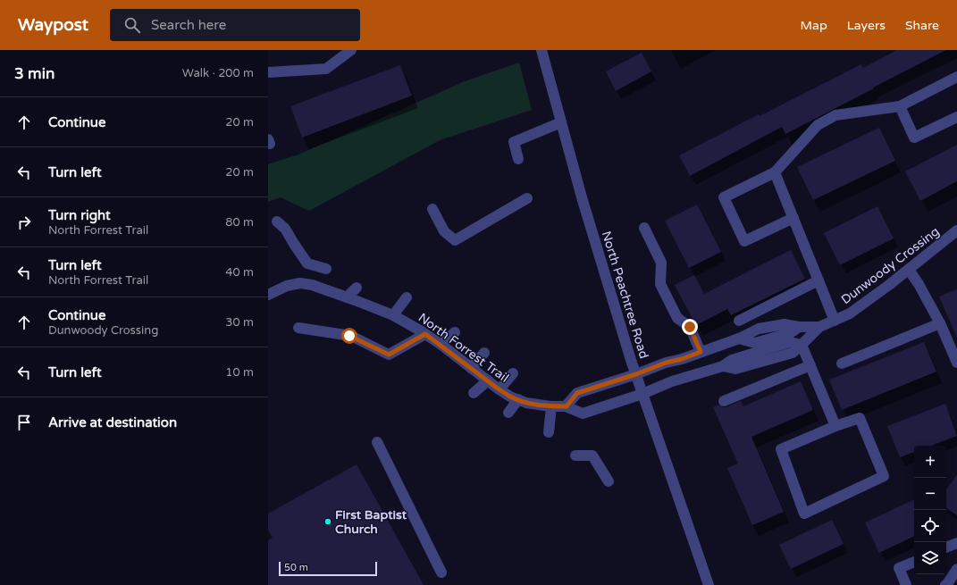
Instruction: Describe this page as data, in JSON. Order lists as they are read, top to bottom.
{
  "streets": {
    "street": ["Dunwoody Crossing", "North Peachtree Road", "North Forrest Trail"]
  },
  "crossings": [
    ["Dunwoody Crossing", "North Peachtree Road"],
    ["Dunwoody Crossing", "North Forrest Trail"],
    ["North Peachtree Road", "North Forrest Trail"]
  ],
  "places": ["First Baptist Church"],
  "scale_bar": "50 m",
  "page": {
    "header": "Waypost",
    "search": "Search here",
    "nav": ["Map", "Layers", "Share"],
    "heading": ["3 min", "Walk · 200 m"],
    "list": [
      ["Continue", "20 m"],
      ["Turn left", "20 m"],
      ["Turn right", "North Forrest Trail", "80 m"],
      ["Turn left", "North Forrest Trail", "40 m"],
      ["Continue", "Dunwoody Crossing", "30 m"],
      ["Turn left", "10 m"],
      "Arrive at destination"
    ],
    "map_buttons": ["+", "−"],
    "scale": "50 m"
  }
}
